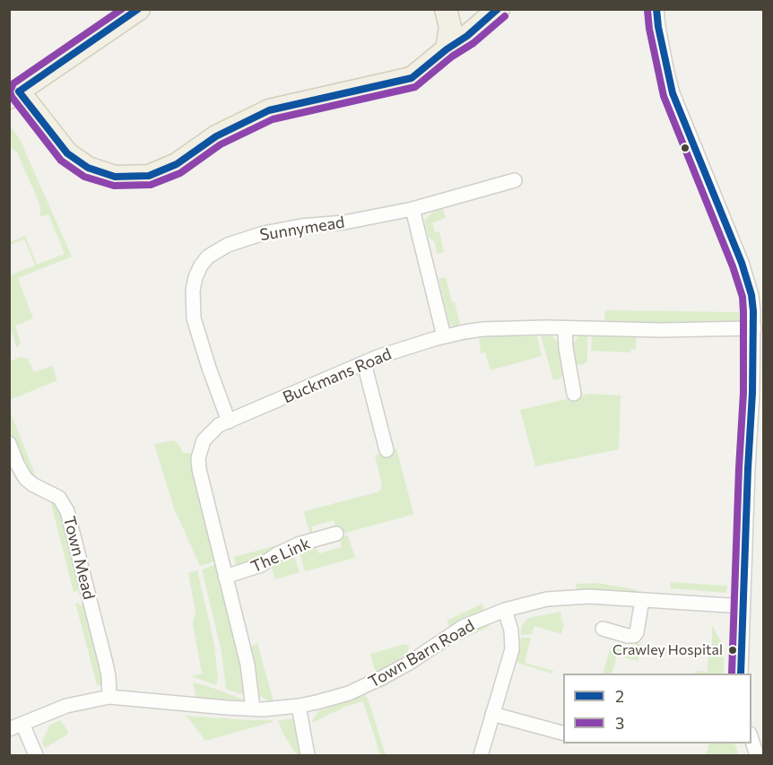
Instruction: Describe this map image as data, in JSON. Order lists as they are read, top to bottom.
{
  "streets": {
    "street": [
      "Sunnymead",
      "Buckmans Road",
      "The Link",
      "Town Mead",
      "Town Barn Road"
    ]
  },
  "crossings": [
    ["Sunnymead", "Buckmans Road"],
    ["Buckmans Road", "The Link"],
    ["Buckmans Road", "Town Barn Road"],
    ["Town Mead", "Town Barn Road"]
  ],
  "places": ["Crawley Hospital"],
  "lines": ["transit line 2", "transit line 3"],
  "legend": ["2", "3"]
}
